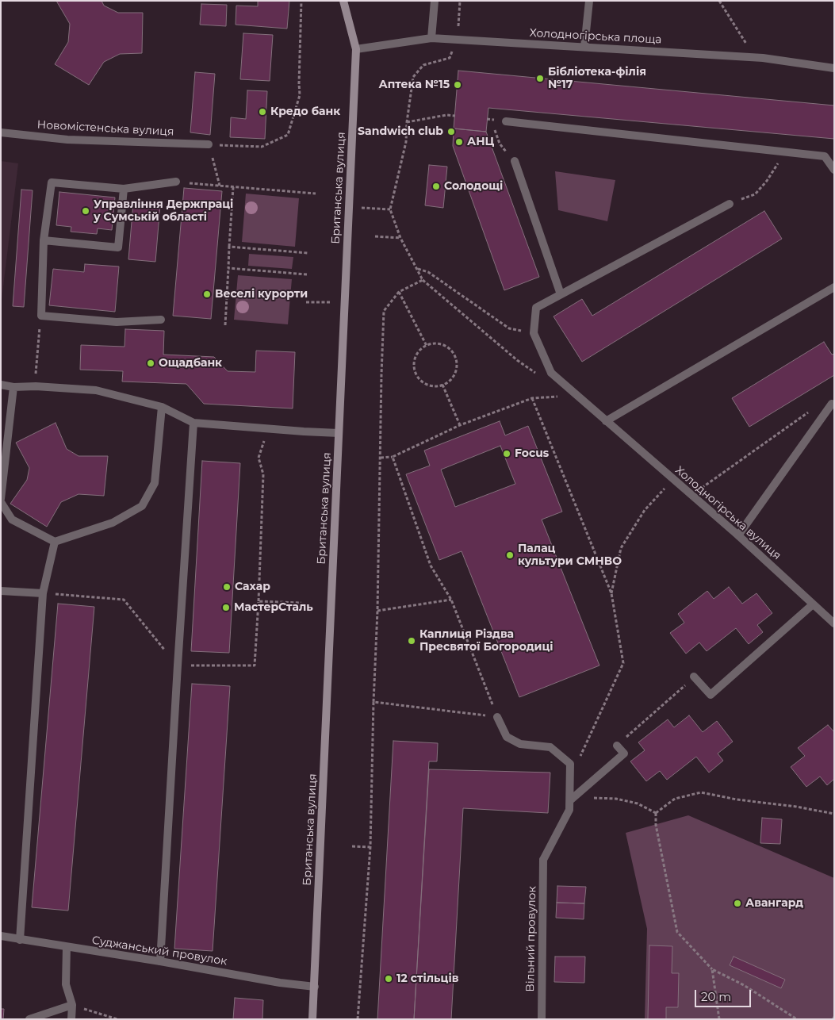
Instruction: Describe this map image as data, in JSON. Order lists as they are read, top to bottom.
{
  "streets": {
    "main road": ["Британська вулиця"],
    "street": [
      "Холодногірська площа",
      "Новомістенська вулиця",
      "Холодногірська вулиця",
      "Вільний провулок",
      "Суджанський провулок"
    ]
  },
  "crossings": [
    ["Холодногірська площа", "Британська вулиця"],
    ["Британська вулиця", "Суджанський провулок"]
  ],
  "places": [
    "Бібліотека-філія №17",
    "Аптека №15",
    "Кредо банк",
    "Sandwich club",
    "АНЦ",
    "Солодощі",
    "Управління Держпраці у Сумській області",
    "Веселі курорти",
    "Ощадбанк",
    "Focus",
    "Палац культури СМНВО",
    "Сахар",
    "МастерСталь",
    "Каплиця Різдва Пресвятої Богородиці",
    "Авангард",
    "12 стільців"
  ],
  "scale_bar": "20 m"
}
